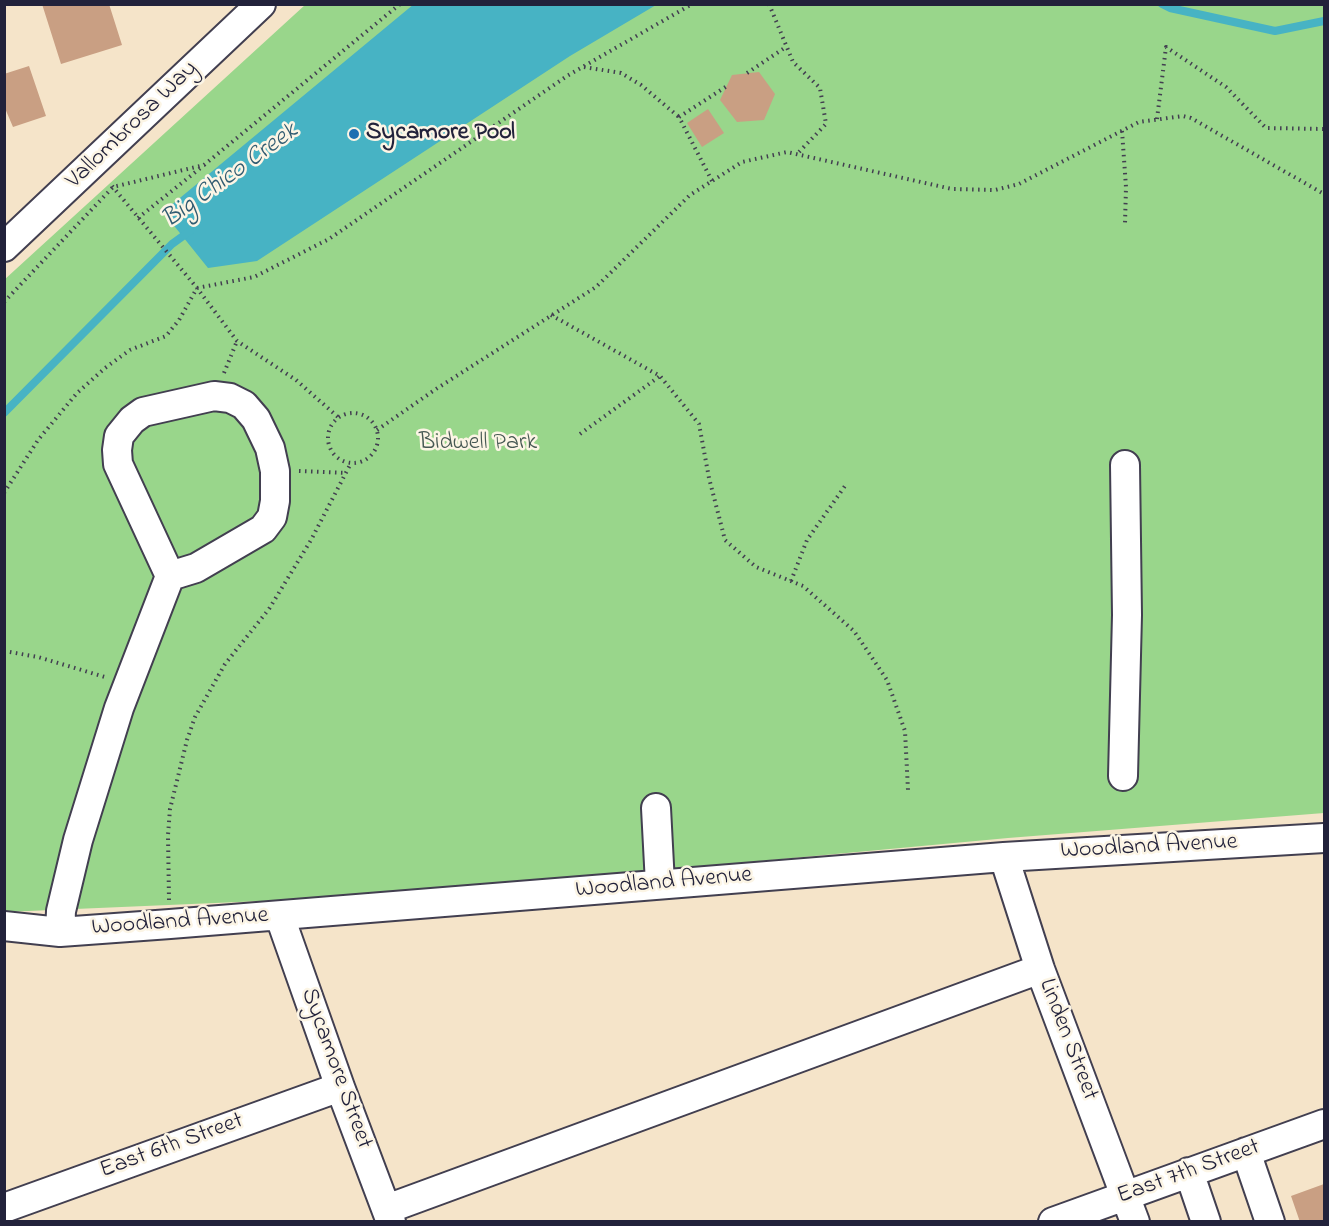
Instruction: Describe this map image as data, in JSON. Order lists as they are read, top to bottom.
{
  "streets": {
    "street": [
      "Vallombrosa Way",
      "Woodland Avenue",
      "Linden Street",
      "Sycamore Street",
      "East 6th Street",
      "East 7th Street"
    ]
  },
  "crossings": [
    ["Woodland Avenue", "Linden Street"],
    ["Woodland Avenue", "Sycamore Street"],
    ["Linden Street", "East 7th Street"],
    ["Sycamore Street", "East 6th Street"]
  ],
  "water": ["Big Chico Creek"],
  "parks": ["Bidwell Park"],
  "places": ["Sycamore Pool"]
}
